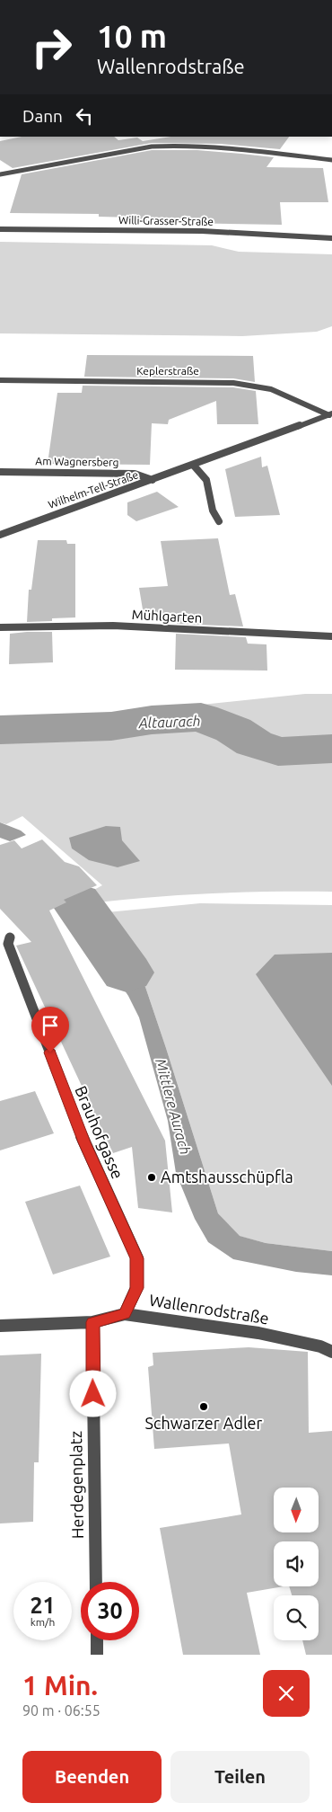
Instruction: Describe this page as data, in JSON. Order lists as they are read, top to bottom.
{
  "streets": {
    "street": [
      "Willi-Grasser-Straße",
      "Keplerstraße",
      "Am Wagnersberg",
      "Wilhelm-Tell-Straße",
      "Mühlgarten",
      "Brauhofgasse",
      "Wallenrodstraße",
      "Herdegenplatz"
    ]
  },
  "crossings": [
    ["Keplerstraße", "Wilhelm-Tell-Straße"],
    ["Am Wagnersberg", "Wilhelm-Tell-Straße"],
    ["Brauhofgasse", "Wallenrodstraße"],
    ["Wallenrodstraße", "Herdegenplatz"]
  ],
  "water": ["Altaurach", "Mittlere Aurach"],
  "places": ["Amtshausschüpfla", "Schwarzer Adler"],
  "north": "bottom",
  "page": {
    "turn": ["10 m", "Wallenrodstraße"],
    "then": "Dann",
    "speed": "21 km/h",
    "limit": "30",
    "heading": ["1 Min.", "90 m · 06:55"],
    "buttons": ["Beenden", "Teilen"]
  }
}
